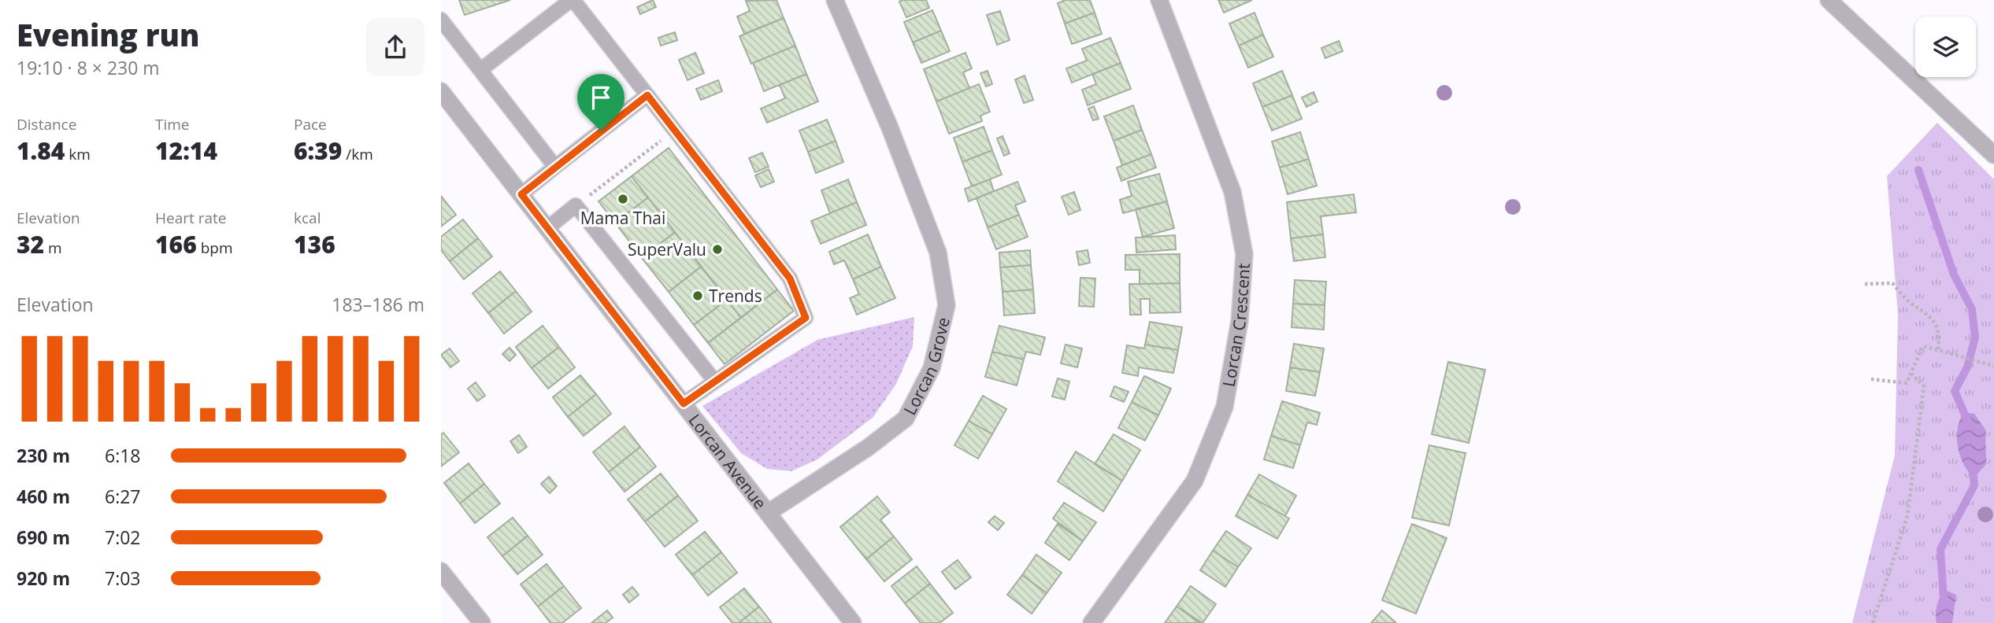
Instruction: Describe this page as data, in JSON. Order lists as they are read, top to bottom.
{
  "streets": {
    "street": ["Lorcan Crescent", "Lorcan Grove", "Lorcan Avenue"]
  },
  "crossings": [
    ["Lorcan Grove", "Lorcan Avenue"]
  ],
  "places": ["Mama Thai", "SuperValu", "Trends"],
  "page": {
    "heading": ["Evening run", "19:10 · 8 × 230 m"],
    "stats": [
      ["Distance", "1.84 km"],
      ["Time", "12:14"],
      ["Pace", "6:39 /km"],
      ["Elevation", "32 m"],
      ["Heart rate", "166 bpm"],
      ["kcal", "136"]
    ],
    "chart": ["Elevation", "183–186 m"],
    "list": [
      {
        "name": "230 m",
        "note": "6:18"
      },
      {
        "name": "460 m",
        "note": "6:27"
      },
      {
        "name": "690 m",
        "note": "7:02"
      },
      {
        "name": "920 m",
        "note": "7:03"
      }
    ]
  }
}
